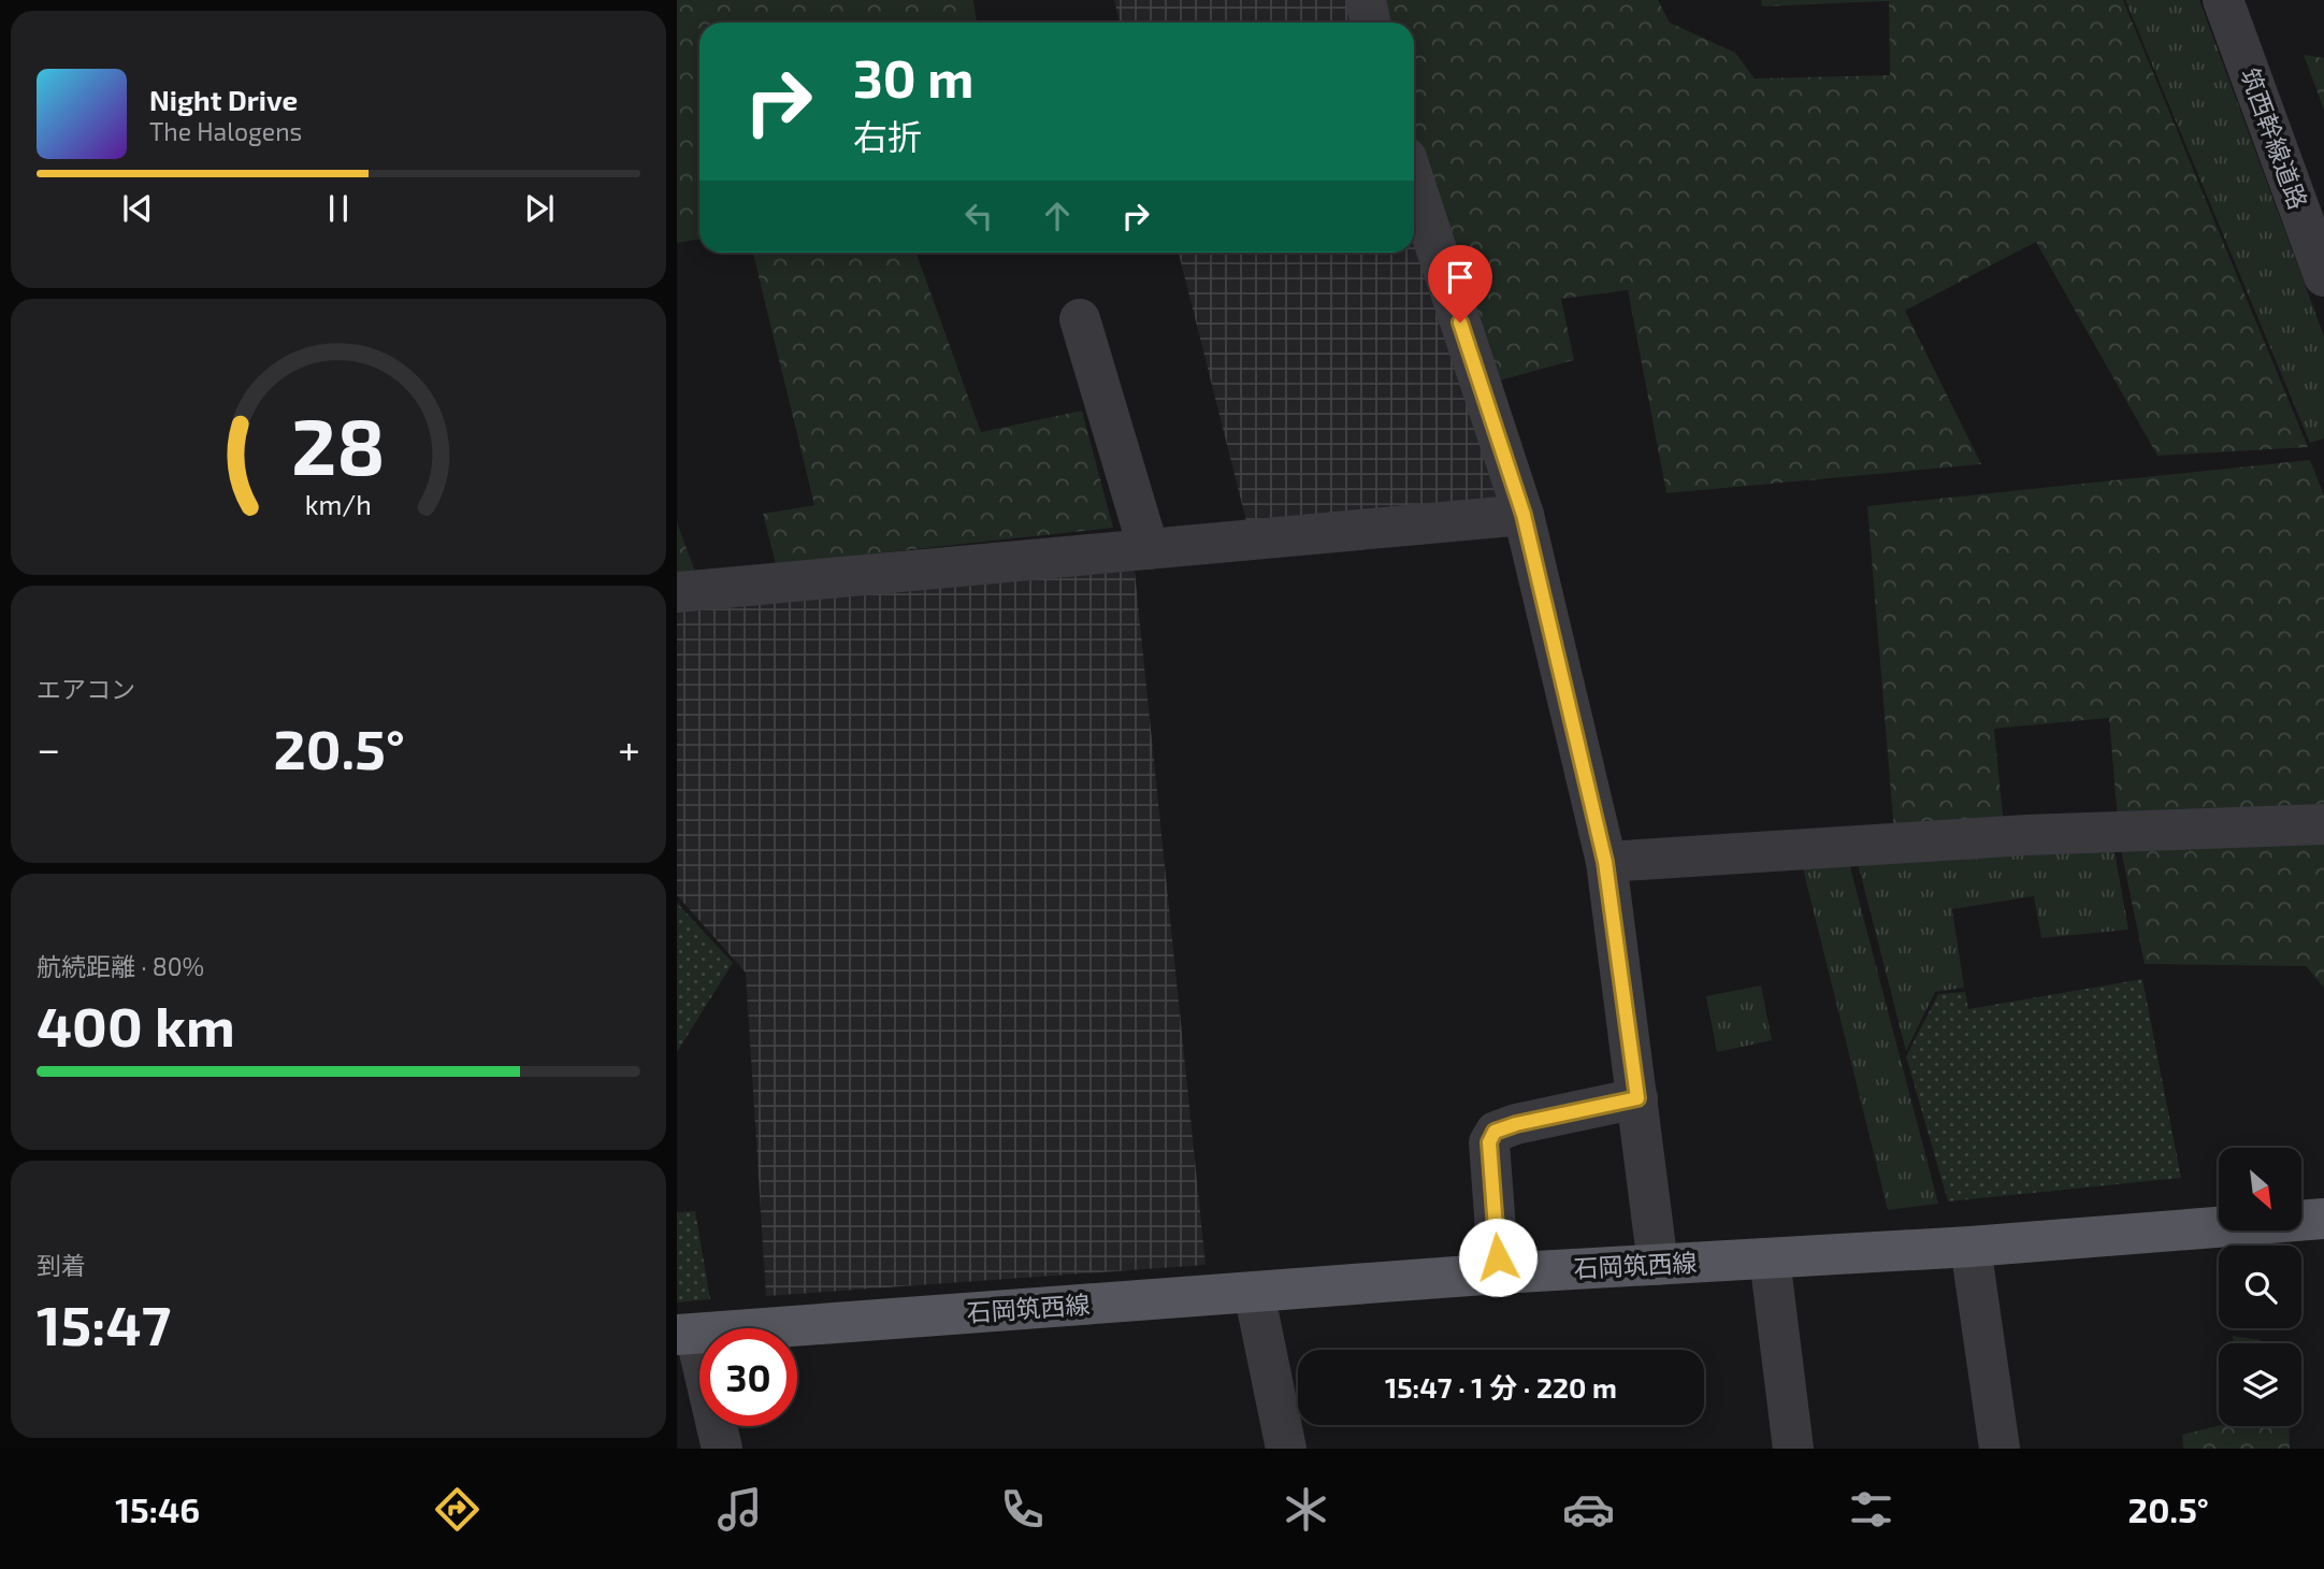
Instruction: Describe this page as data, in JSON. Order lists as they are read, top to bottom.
{
  "streets": {
    "main road": ["石岡筑西線"],
    "street": ["筑西幹線道路"]
  },
  "north": "bottom right",
  "page": {
    "turn": ["30 m", "右折"],
    "song": ["Night Drive", "The Halogens"],
    "tile": [
      "エアコン",
      ["航続距離 · 80%", "400 km"],
      ["到着", "15:47"]
    ],
    "heat": ["−", "20.5°", "+"],
    "limit": "30",
    "trip": "15:47 · 1 分 · 220 m",
    "tabs": ["15:46", "20.5°"],
    "gauge": ["28", "km/h"]
  }
}
